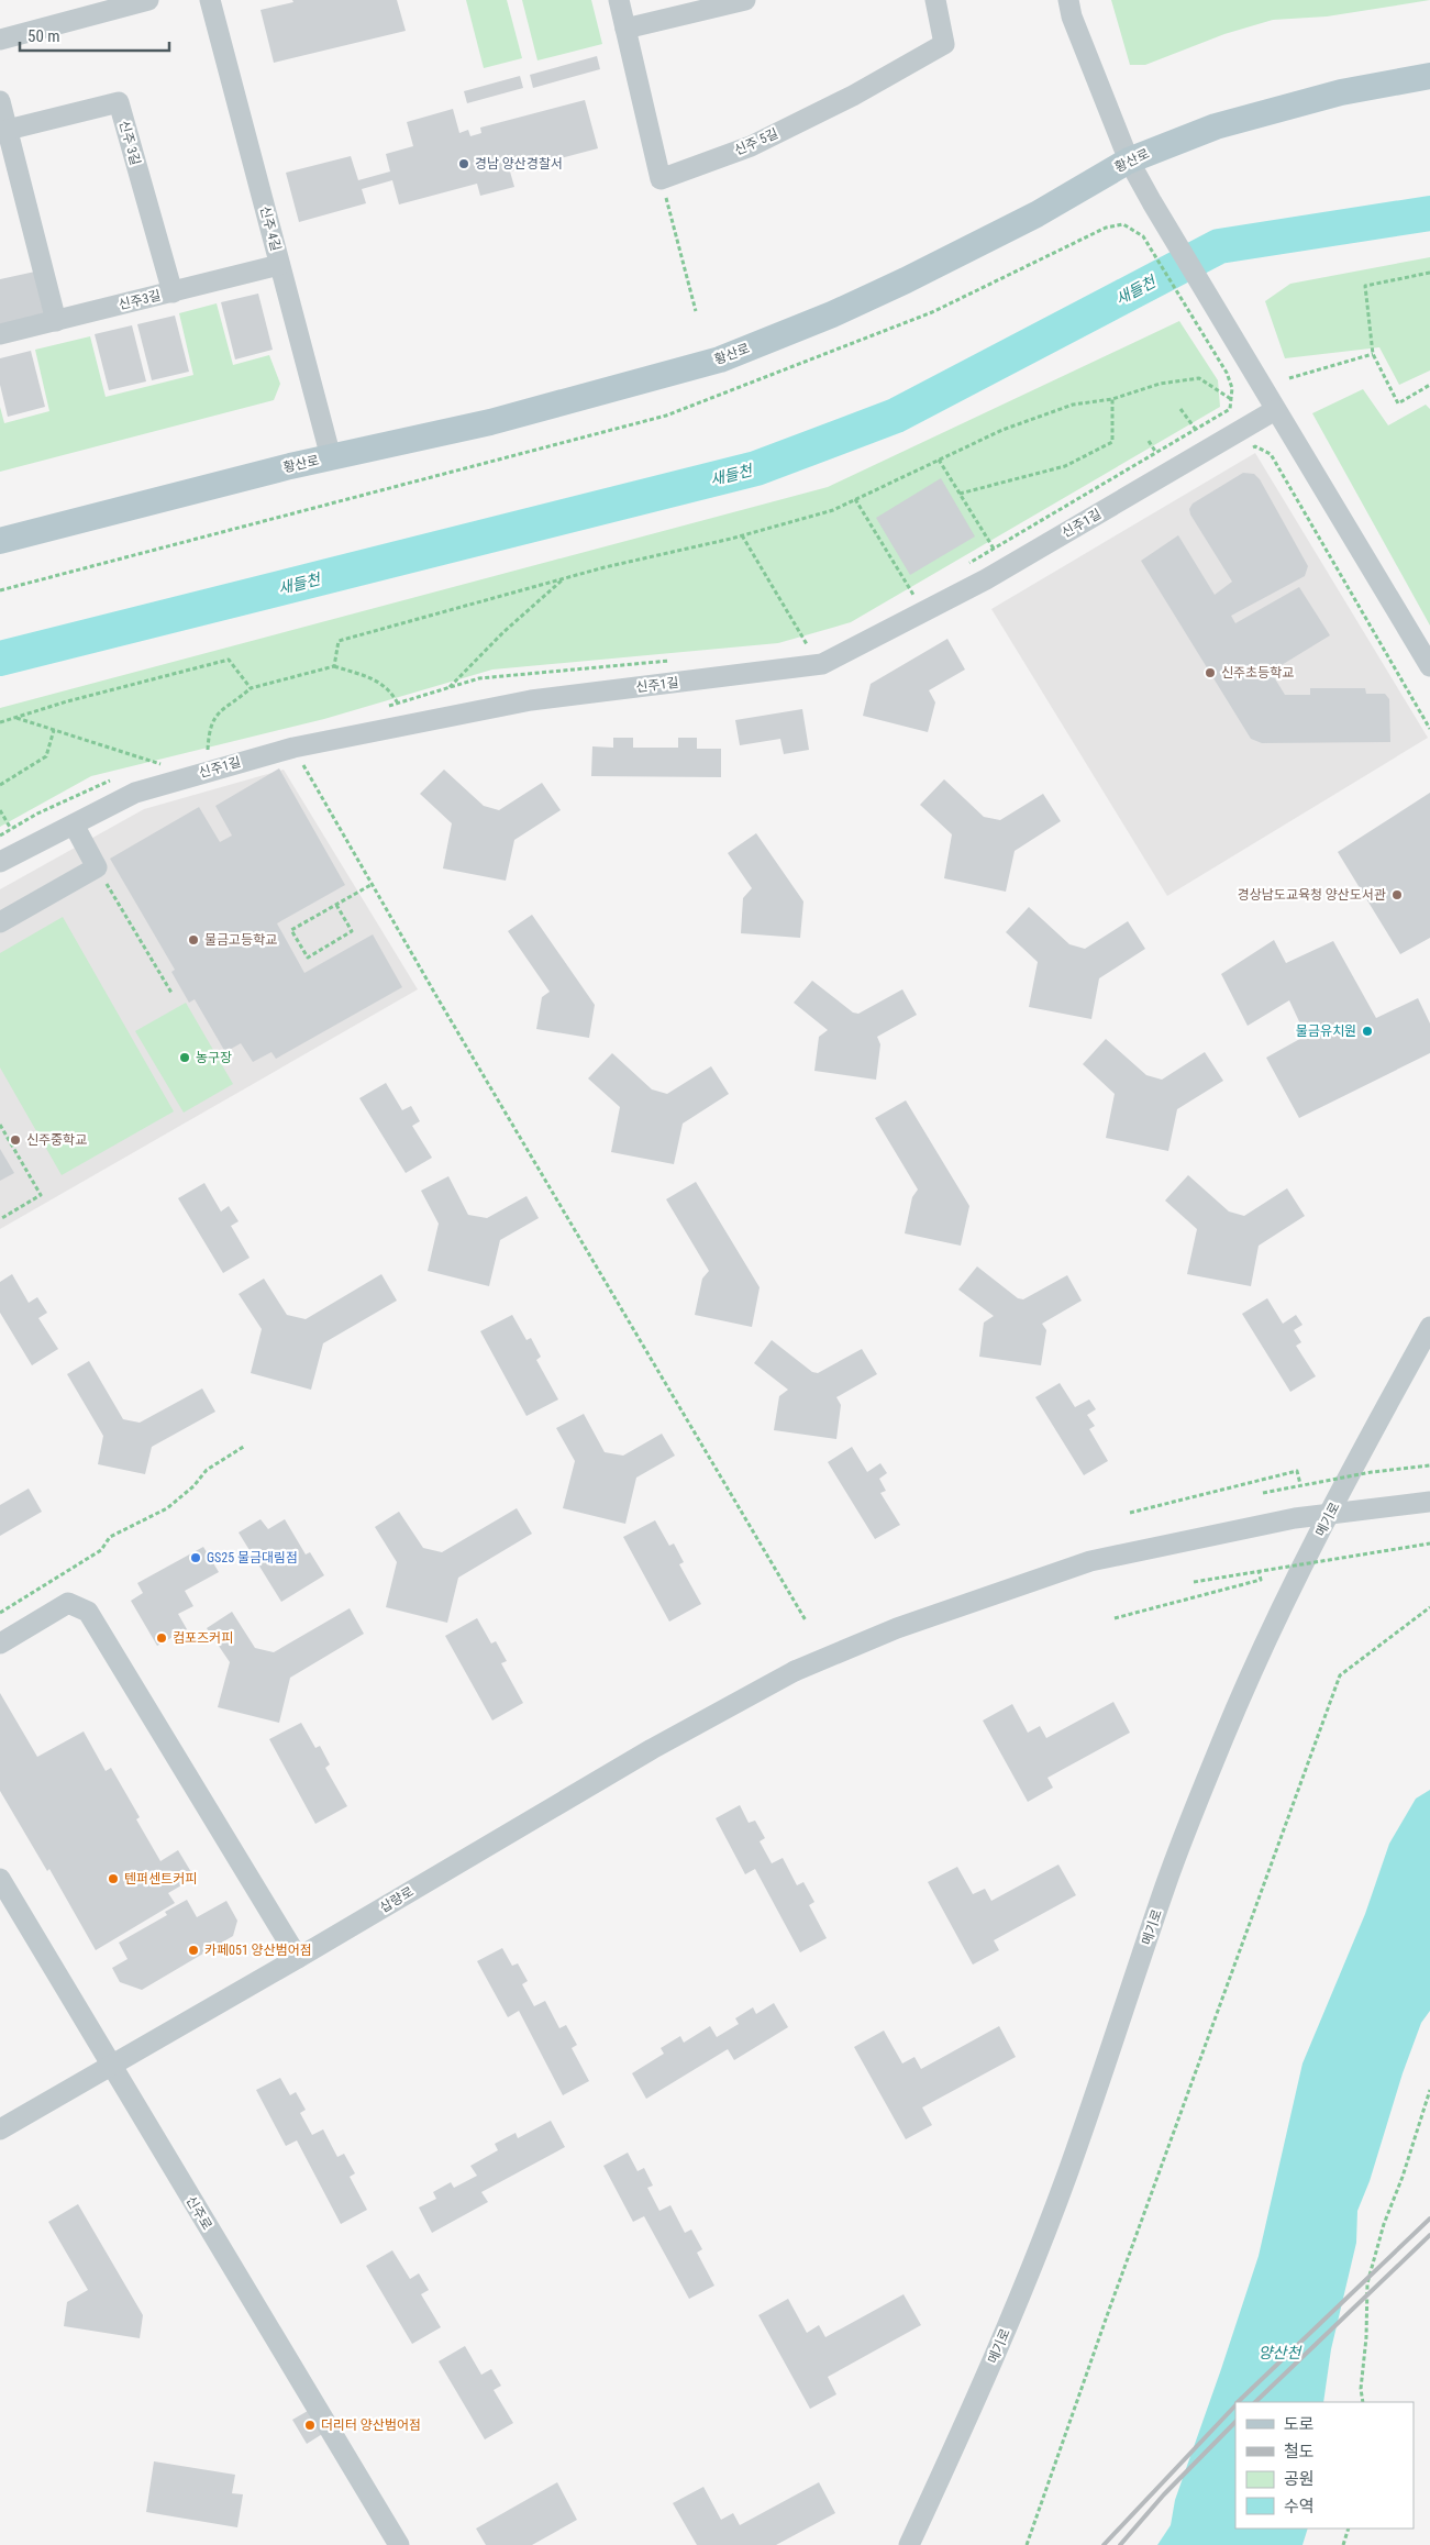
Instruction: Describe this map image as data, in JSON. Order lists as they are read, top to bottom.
{
  "streets": {
    "main road": ["황산로"],
    "street": [
      "신주 5길",
      "신주 3길",
      "신주 4길",
      "신주3길",
      "신주1길",
      "메기로",
      "삽량로",
      "신주로"
    ]
  },
  "crossings": [
    ["신주 3길", "신주3길"],
    ["황산로", "신주 4길"],
    ["신주 4길", "신주3길"],
    ["삽량로", "신주로"]
  ],
  "water": ["새들천", "양산천"],
  "places": [
    "경남 양산경찰서",
    "신주초등학교",
    "경상남도교육청 양산도서관",
    "물금고등학교",
    "물금유치원",
    "농구장",
    "신주중학교",
    "GS25 물금대림점",
    "컴포즈커피",
    "텐퍼센트커피",
    "카페051 양산범어점",
    "더리터 양산범어점"
  ],
  "legend": [
    "도로",
    "철도",
    "공원",
    "수역"
  ],
  "scale_bar": "50 m"
}
